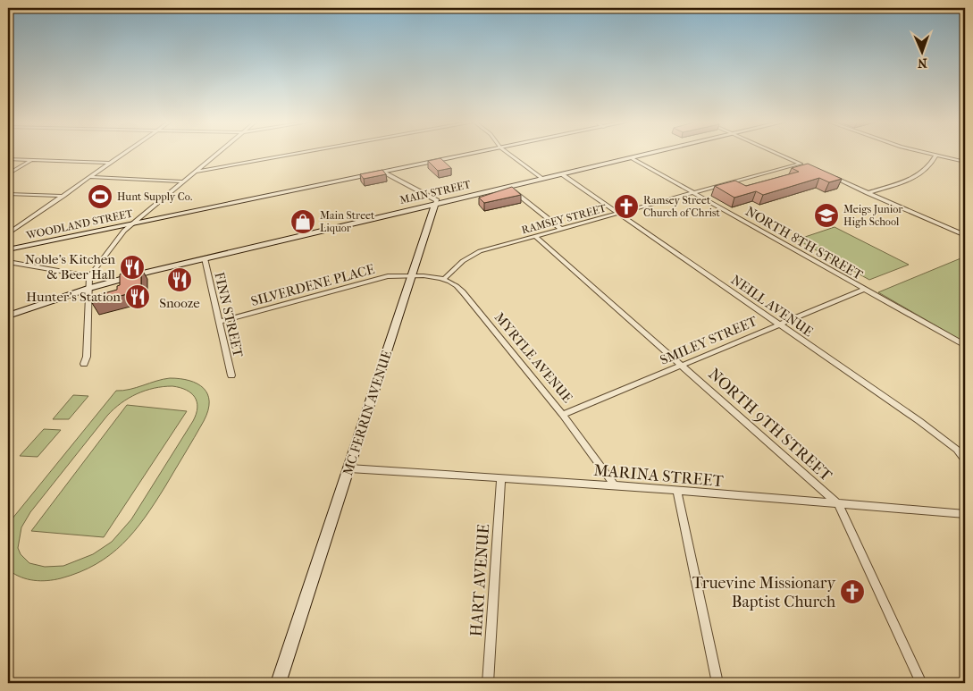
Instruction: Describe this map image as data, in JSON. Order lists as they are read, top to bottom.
{
  "streets": {
    "street": [
      "MAIN STREET",
      "RAMSEY STREET",
      "WOODLAND STREET",
      "NORTH 8TH STREET",
      "SILVERDENE PLACE",
      "NEILL AVENUE",
      "FINN STREET",
      "SMILEY STREET",
      "MYRTLE AVENUE",
      "MC FERRIN AVENUE",
      "NORTH 9TH STREET",
      "MARINA STREET",
      "HART AVENUE"
    ]
  },
  "crossings": [
    ["MAIN STREET", "NORTH 8TH STREET"],
    ["MAIN STREET", "NEILL AVENUE"],
    ["MAIN STREET", "FINN STREET"],
    ["MAIN STREET", "MC FERRIN AVENUE"],
    ["RAMSEY STREET", "NORTH 8TH STREET"],
    ["RAMSEY STREET", "NEILL AVENUE"],
    ["RAMSEY STREET", "MYRTLE AVENUE"],
    ["RAMSEY STREET", "NORTH 9TH STREET"],
    ["NORTH 8TH STREET", "SMILEY STREET"],
    ["SILVERDENE PLACE", "FINN STREET"],
    ["SILVERDENE PLACE", "MC FERRIN AVENUE"],
    ["NEILL AVENUE", "SMILEY STREET"],
    ["SMILEY STREET", "MYRTLE AVENUE"],
    ["SMILEY STREET", "NORTH 9TH STREET"],
    ["MYRTLE AVENUE", "MARINA STREET"],
    ["MC FERRIN AVENUE", "MARINA STREET"],
    ["NORTH 9TH STREET", "MARINA STREET"],
    ["MARINA STREET", "HART AVENUE"]
  ],
  "places": {
    "sports": ["Hunt Supply Co."],
    "church": ["Ramsey Street Church of Christ", "Truevine Missionary Baptist Church"],
    "school or university": ["Meigs Junior High School"],
    "shop": ["Main Street Liquor"],
    "restaurant": ["Noble’s Kitchen & Beer Hall", "Snooze", "Hunter's Station"]
  },
  "north": "bottom"
}
